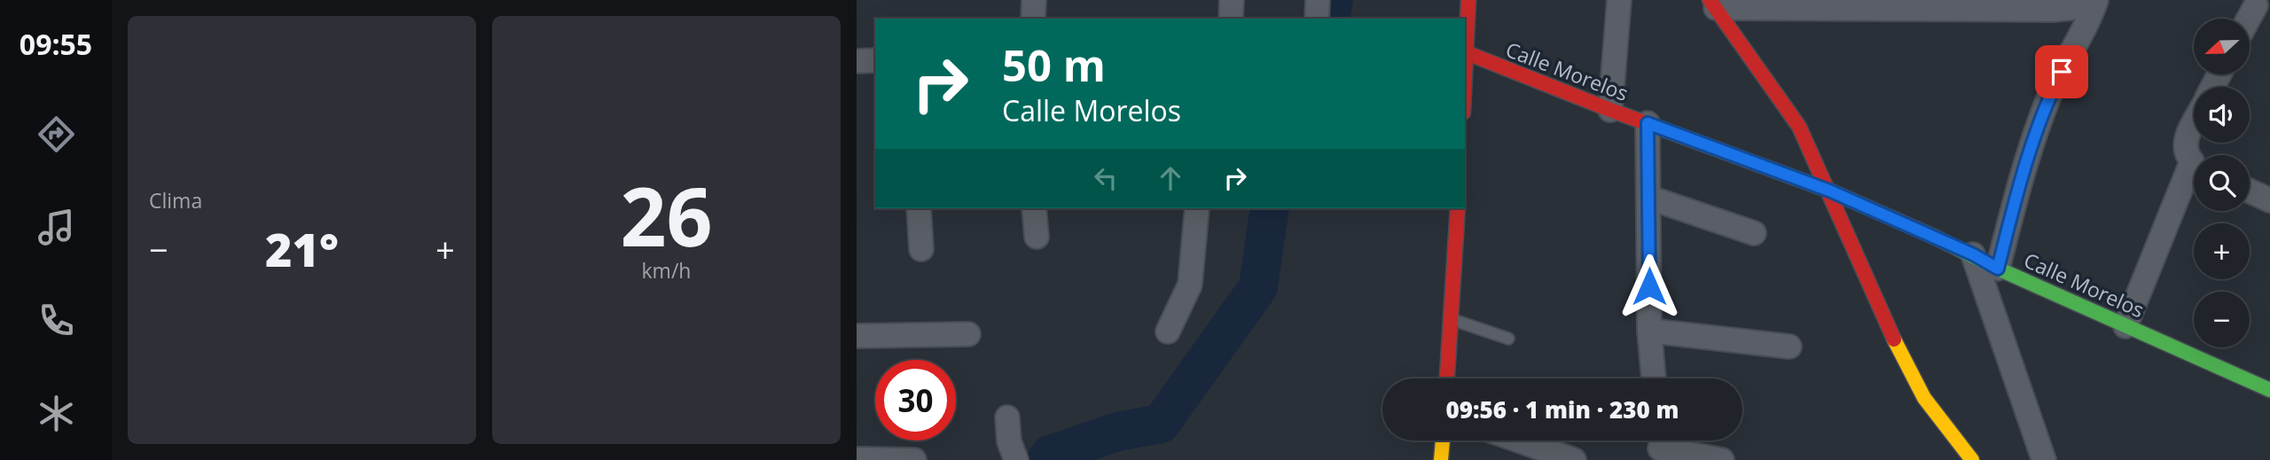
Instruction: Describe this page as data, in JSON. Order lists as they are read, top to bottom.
{
  "streets": {
    "street": ["Calle Morelos"]
  },
  "north": "left",
  "page": {
    "tabs": "09:55",
    "tile": [
      "Clima",
      ["26", "km/h"]
    ],
    "map_buttons": ["+", "−"],
    "turn": ["50 m", "Calle Morelos"],
    "heat": ["−", "21°", "+"],
    "limit": "30",
    "trip": "09:56 · 1 min · 230 m"
  }
}
